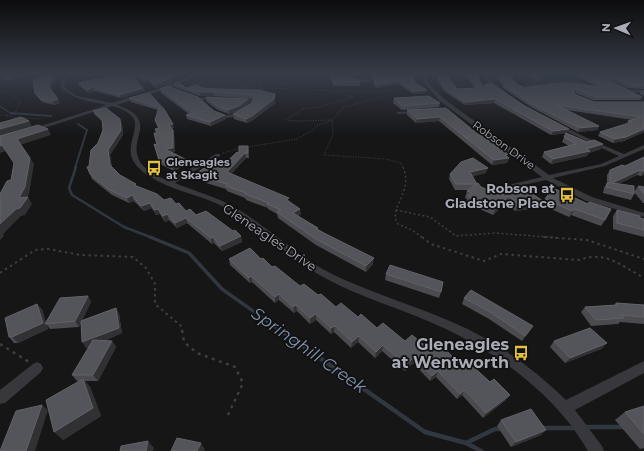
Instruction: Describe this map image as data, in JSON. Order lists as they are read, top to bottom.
{
  "streets": {
    "street": ["Robson Drive", "Gleneagles Drive"]
  },
  "water": ["Springhill Creek"],
  "places": {
    "bus stop": ["Gleneagles at Skagit", "Robson at Gladstone Place", "Gleneagles at Wentworth"]
  },
  "north": "left"
}
